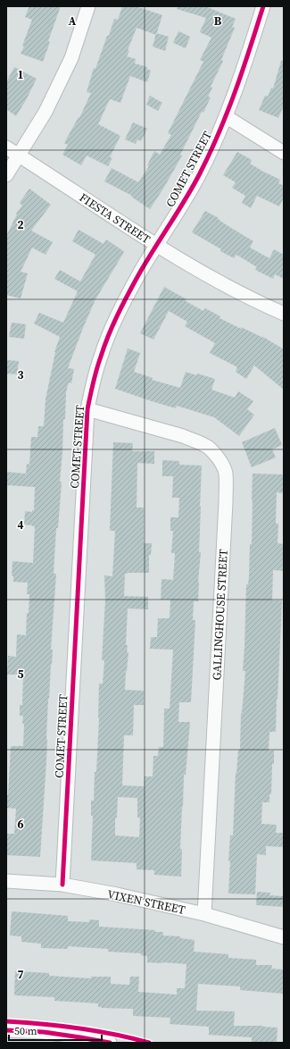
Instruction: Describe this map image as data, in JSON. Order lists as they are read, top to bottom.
{
  "streets": {
    "street": [
      "COMET STREET",
      "FIESTA STREET",
      "GALLINGHOUSE STREET",
      "VIXEN STREET"
    ]
  },
  "crossings": [
    ["COMET STREET", "FIESTA STREET"],
    ["COMET STREET", "GALLINGHOUSE STREET"],
    ["COMET STREET", "VIXEN STREET"],
    ["GALLINGHOUSE STREET", "VIXEN STREET"]
  ],
  "scale_bar": "50 m",
  "grid": {
    "columns": ["A", "B"],
    "rows": [
      "1",
      "2",
      "3",
      "4",
      "5",
      "6",
      "7"
    ]
  }
}
